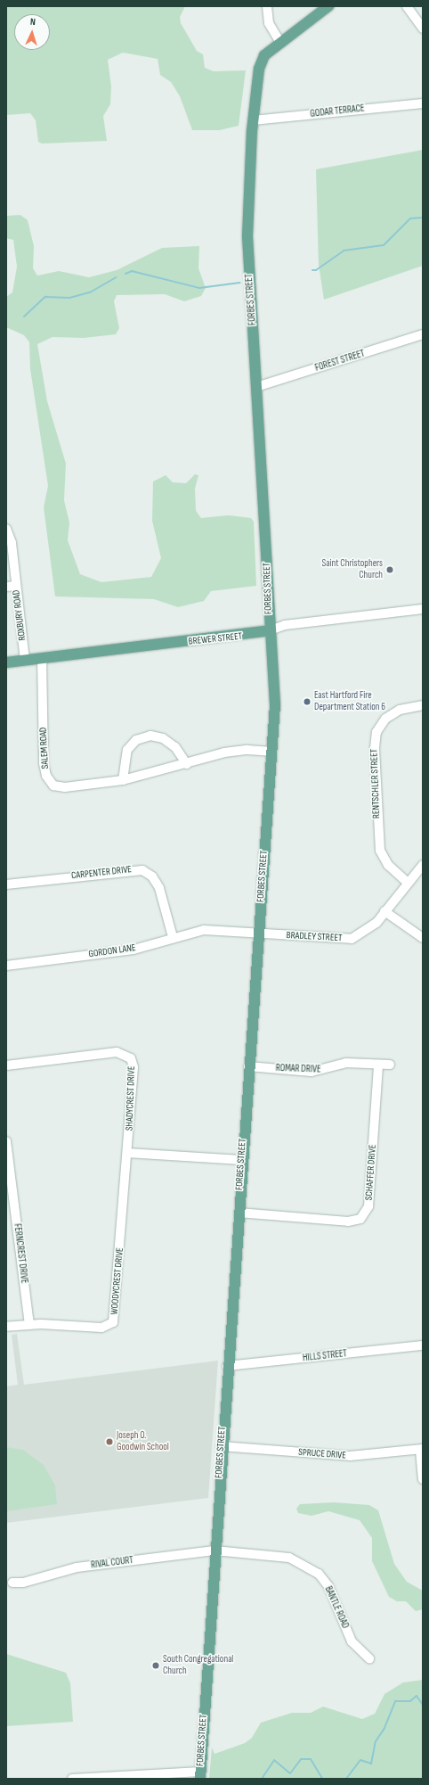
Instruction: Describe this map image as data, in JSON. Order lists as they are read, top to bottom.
{
  "streets": {
    "main road": ["FORBES STREET", "BREWER STREET"],
    "street": [
      "GODAR TERRACE",
      "FOREST STREET",
      "ROXBURY ROAD",
      "SALEM ROAD",
      "RENTSCHLER STREET",
      "CARPENTER DRIVE",
      "BRADLEY STREET",
      "GORDON LANE",
      "ROMAR DRIVE",
      "SHADYCREST DRIVE",
      "SCHAFFER DRIVE",
      "FERNCREST DRIVE",
      "WOODYCREST DRIVE",
      "HILLS STREET",
      "SPRUCE DRIVE",
      "RIVAL COURT",
      "BANTLE ROAD"
    ]
  },
  "crossings": [
    ["GODAR TERRACE", "FORBES STREET"],
    ["FORBES STREET", "FOREST STREET"],
    ["FORBES STREET", "BREWER STREET"],
    ["FORBES STREET", "SALEM ROAD"],
    ["FORBES STREET", "BRADLEY STREET"],
    ["FORBES STREET", "GORDON LANE"],
    ["FORBES STREET", "ROMAR DRIVE"],
    ["FORBES STREET", "SCHAFFER DRIVE"],
    ["FORBES STREET", "HILLS STREET"],
    ["FORBES STREET", "SPRUCE DRIVE"],
    ["FORBES STREET", "RIVAL COURT"],
    ["FORBES STREET", "BANTLE ROAD"],
    ["ROXBURY ROAD", "BREWER STREET"],
    ["BREWER STREET", "SALEM ROAD"],
    ["RENTSCHLER STREET", "BRADLEY STREET"],
    ["CARPENTER DRIVE", "GORDON LANE"],
    ["BRADLEY STREET", "GORDON LANE"],
    ["ROMAR DRIVE", "SCHAFFER DRIVE"],
    ["SHADYCREST DRIVE", "WOODYCREST DRIVE"],
    ["FERNCREST DRIVE", "WOODYCREST DRIVE"],
    ["RIVAL COURT", "BANTLE ROAD"]
  ],
  "places": [
    "Saint Christophers Church",
    "East Hartford Fire Department Station 6",
    "Joseph O. Goodwin School",
    "South Congregational Church"
  ],
  "north": "top"
}
